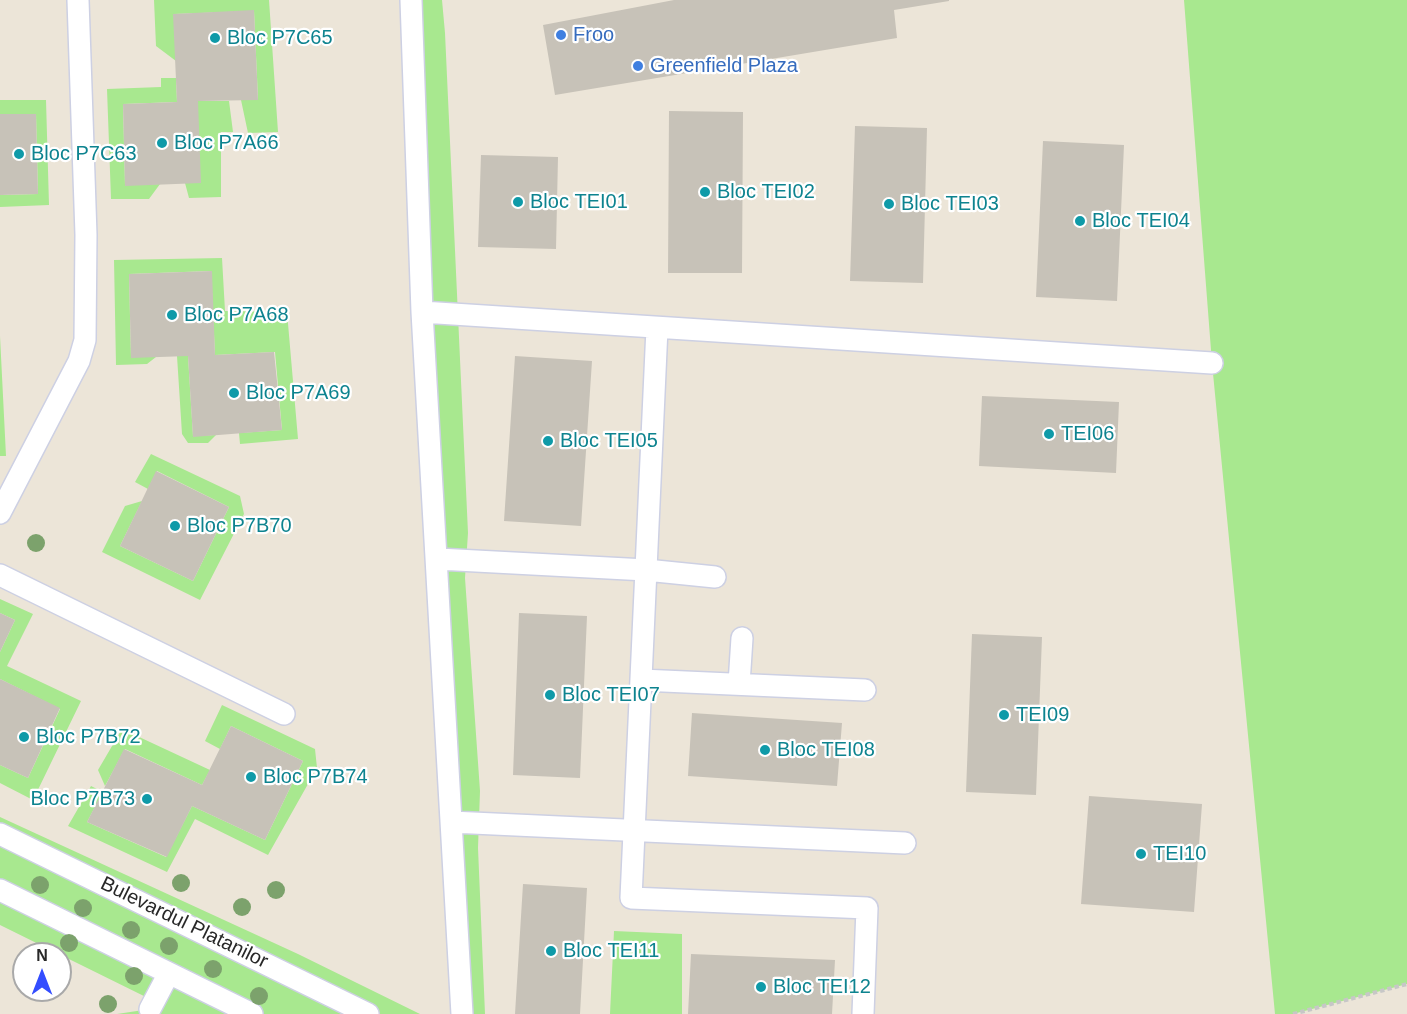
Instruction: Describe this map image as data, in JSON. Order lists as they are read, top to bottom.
{
  "streets": {
    "street": ["Bulevardul Platanilor"]
  },
  "places": [
    "Froo",
    "Bloc P7C65",
    "Greenfield Plaza",
    "Bloc P7A66",
    "Bloc P7C63",
    "Bloc TEI02",
    "Bloc TEI01",
    "Bloc TEI03",
    "Bloc TEI04",
    "Bloc P7A68",
    "Bloc P7A69",
    "TEI06",
    "Bloc TEI05",
    "Bloc P7B70",
    "Bloc TEI07",
    "TEI09",
    "Bloc P7B72",
    "Bloc TEI08",
    "Bloc P7B74",
    "Bloc P7B73",
    "TEI10",
    "Bloc TEI11",
    "Bloc TEI12"
  ],
  "north": "top"
}
